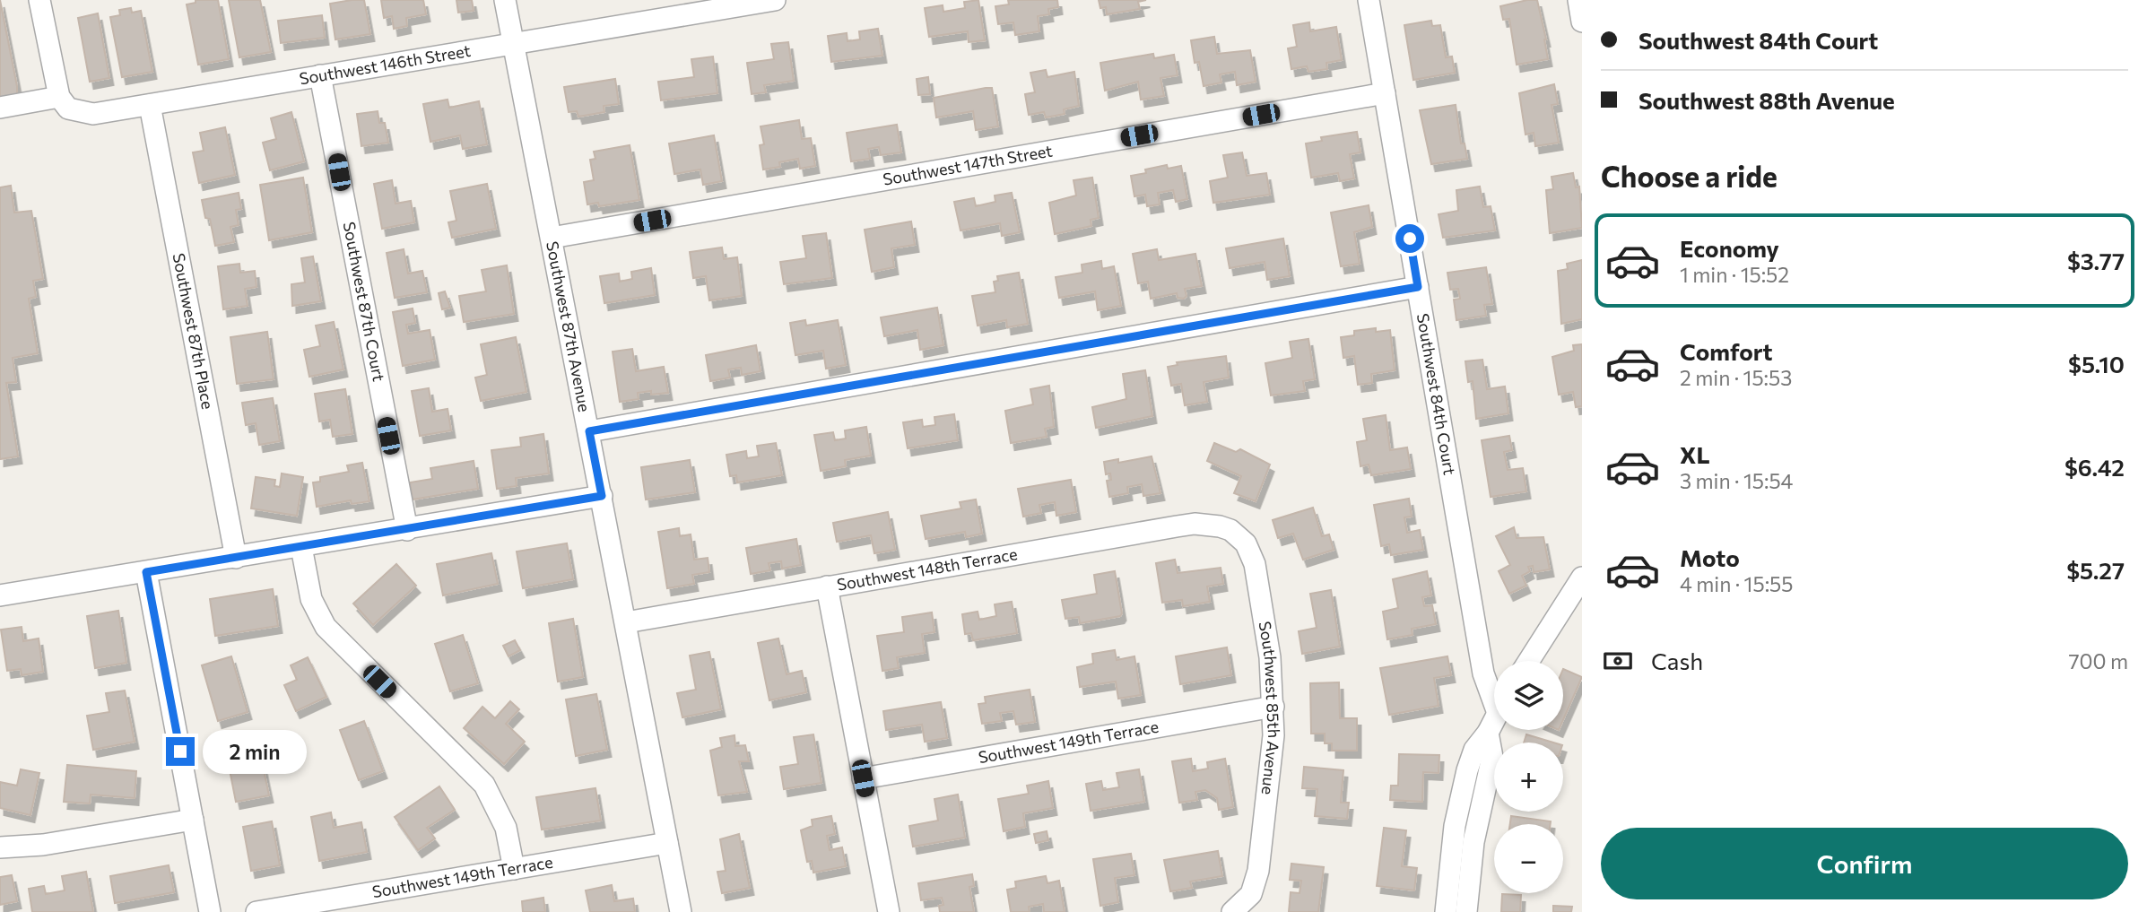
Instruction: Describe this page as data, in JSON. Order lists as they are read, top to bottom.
{
  "streets": {
    "street": [
      "Southwest 146th Street",
      "Southwest 147th Street",
      "Southwest 87th Court",
      "Southwest 87th Avenue",
      "Southwest 87th Place",
      "Southwest 84th Court",
      "Southwest 148th Terrace",
      "Southwest 85th Avenue",
      "Southwest 149th Terrace"
    ]
  },
  "crossings": [
    ["Southwest 146th Street", "Southwest 87th Court"],
    ["Southwest 146th Street", "Southwest 87th Avenue"],
    ["Southwest 146th Street", "Southwest 87th Place"],
    ["Southwest 147th Street", "Southwest 87th Avenue"],
    ["Southwest 147th Street", "Southwest 84th Court"],
    ["Southwest 87th Avenue", "Southwest 148th Terrace"],
    ["Southwest 87th Avenue", "Southwest 149th Terrace"],
    ["Southwest 148th Terrace", "Southwest 85th Avenue"],
    ["Southwest 85th Avenue", "Southwest 149th Terrace"]
  ],
  "page": {
    "banner": ["Southwest 84th Court", "Southwest 88th Avenue"],
    "heading": "Choose a ride",
    "list": [
      {
        "name": "Economy",
        "note": "1 min · 15:52",
        "value": "$3.77"
      },
      {
        "name": "Comfort",
        "note": "2 min · 15:53",
        "value": "$5.10"
      },
      {
        "name": "XL",
        "note": "3 min · 15:54",
        "value": "$6.42"
      },
      {
        "name": "Moto",
        "note": "4 min · 15:55",
        "value": "$5.27"
      }
    ],
    "pay": ["Cash", "700 m"],
    "map_buttons": ["+", "−"],
    "bubble": "2 min",
    "buttons": "Confirm"
  }
}
